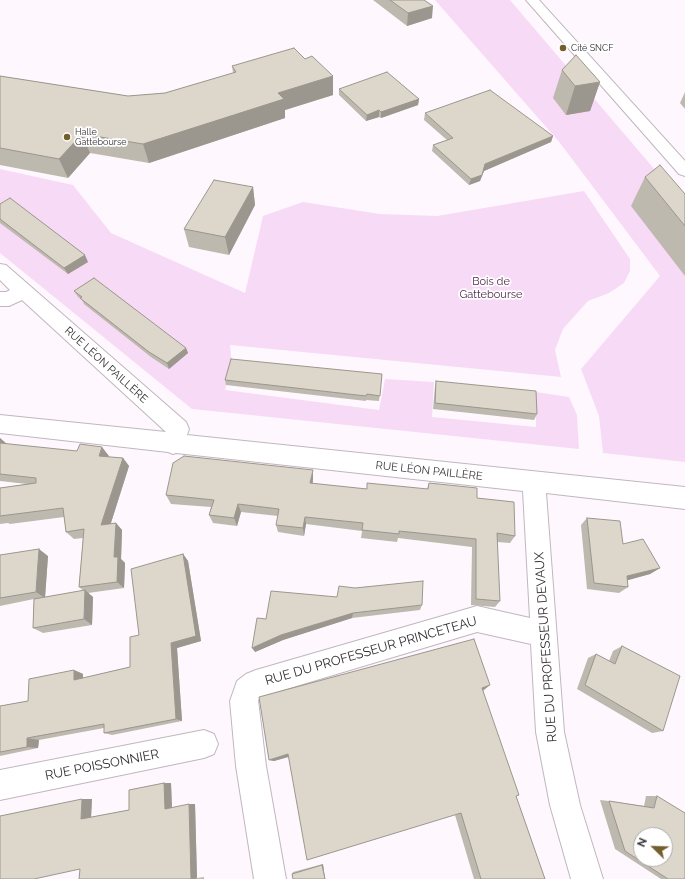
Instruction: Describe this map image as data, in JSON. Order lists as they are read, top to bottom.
{
  "streets": {
    "street": [
      "RUE LÉON PAILLÈRE",
      "RUE DU PROFESSEUR DEVAUX",
      "RUE DU PROFESSEUR PRINCETEAU",
      "RUE POISSONNIER"
    ]
  },
  "crossings": [
    ["RUE LÉON PAILLÈRE", "RUE DU PROFESSEUR DEVAUX"],
    ["RUE DU PROFESSEUR DEVAUX", "RUE DU PROFESSEUR PRINCETEAU"]
  ],
  "parks": ["Bois de Gattebourse"],
  "places": ["Cité SNCF", "Halle Gattebourse"],
  "north": "top left"
}
